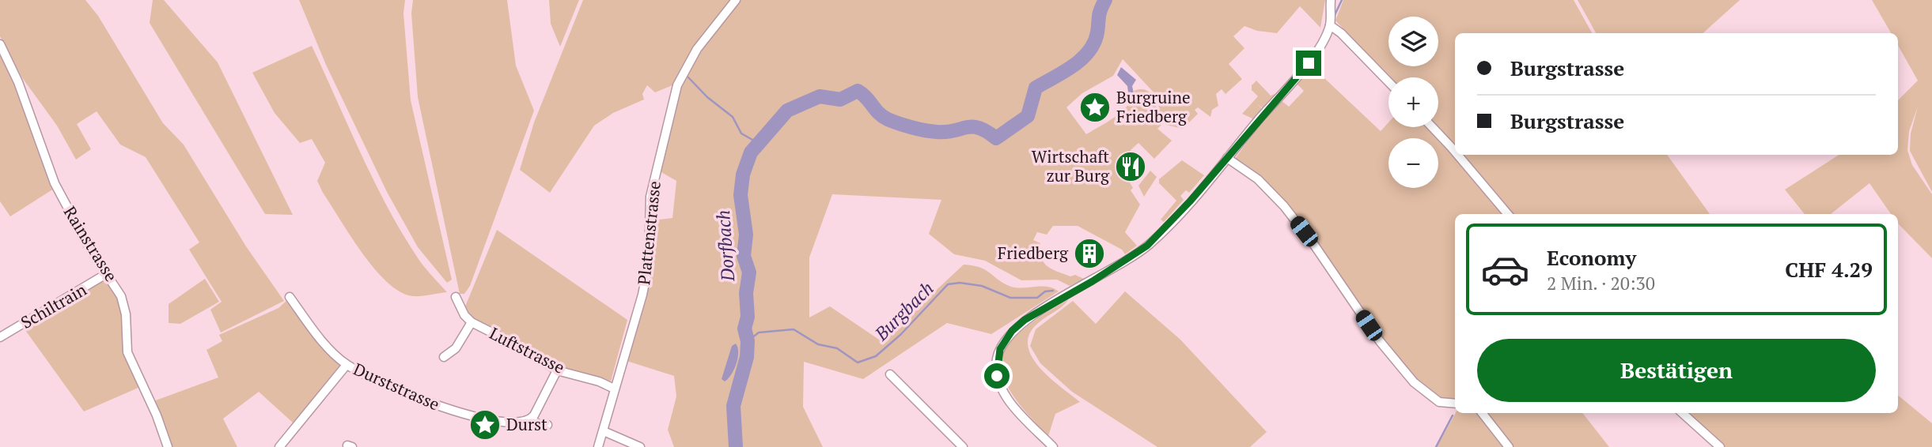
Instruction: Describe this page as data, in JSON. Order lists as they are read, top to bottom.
{
  "streets": {
    "street": [
      "Plattenstrasse",
      "Rainstrasse",
      "Schiltrain",
      "Luftstrasse",
      "Durststrasse"
    ]
  },
  "crossings": [
    ["Plattenstrasse", "Luftstrasse"],
    ["Rainstrasse", "Schiltrain"]
  ],
  "water": ["Dorfbach", "Burgbach"],
  "places": {
    "place": ["Burgruine Friedberg", "Durst"],
    "restaurant": ["Wirtschaft zur Burg"],
    "building": ["Friedberg"]
  },
  "page": {
    "map_buttons": ["+", "−"],
    "banner": ["Burgstrasse", "Burgstrasse"],
    "list": [
      {
        "name": "Economy",
        "note": "2 Min. · 20:30",
        "value": "CHF 4.29"
      }
    ],
    "buttons": "Bestätigen"
  }
}
